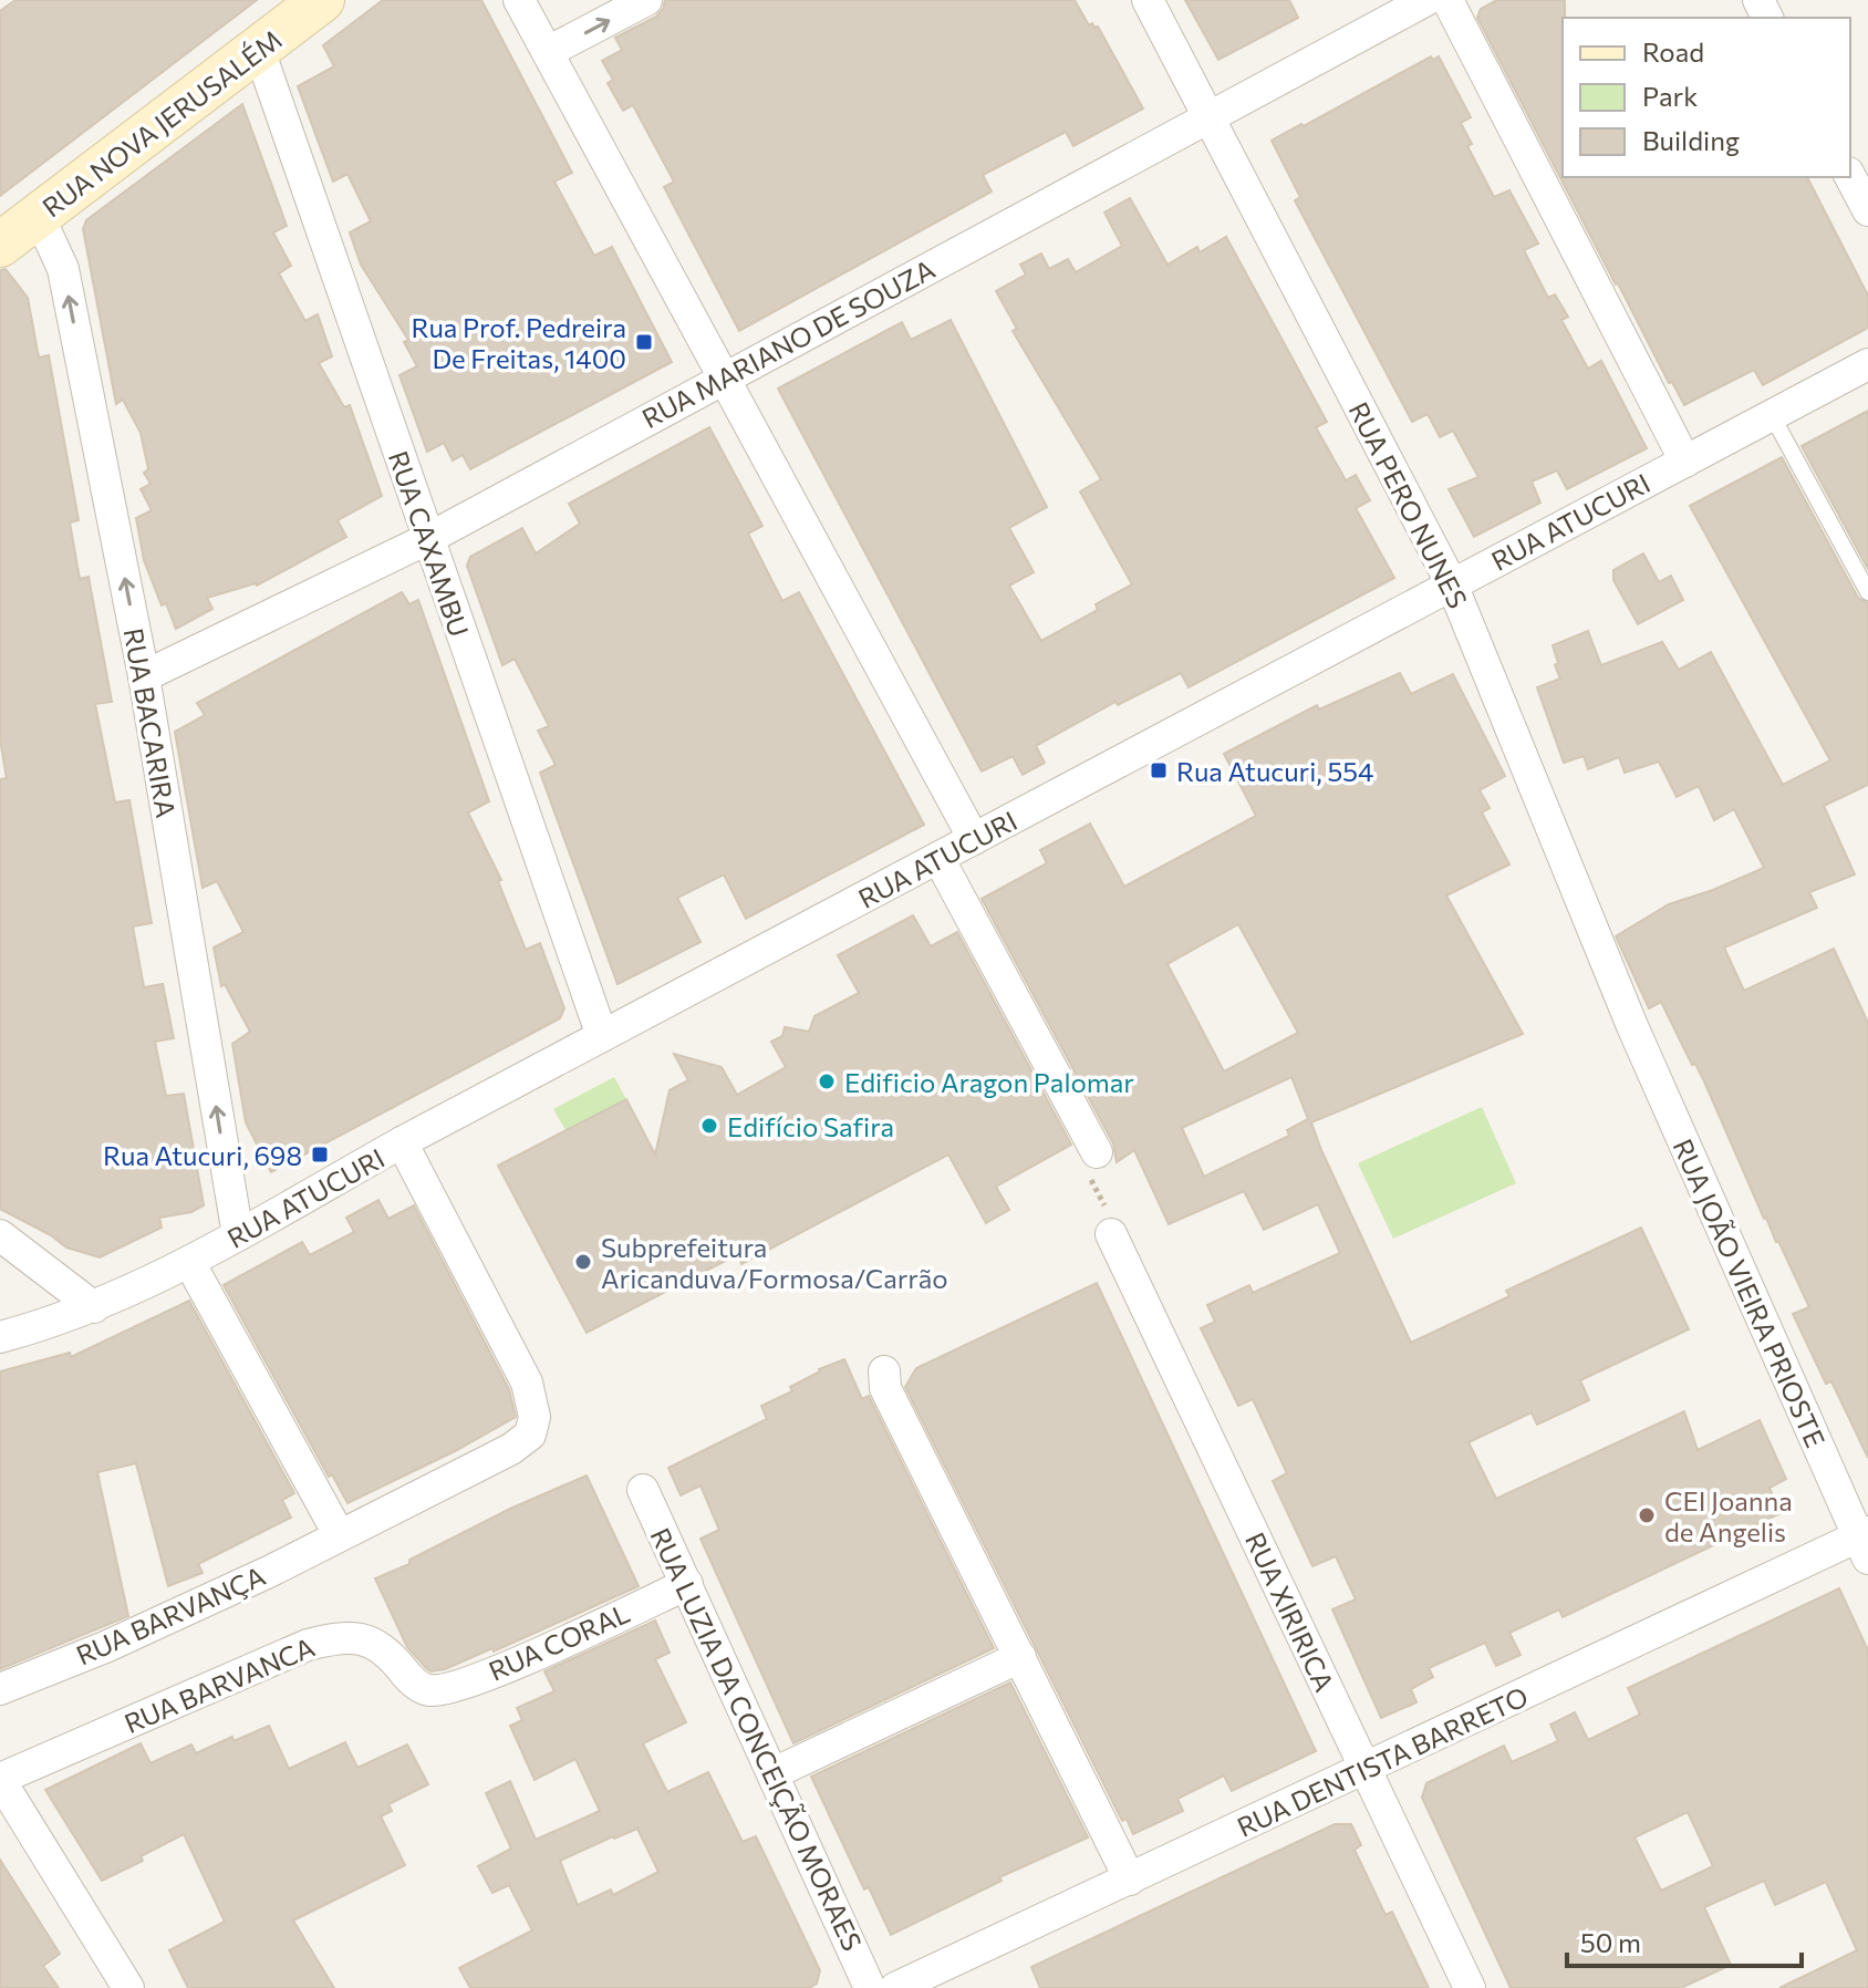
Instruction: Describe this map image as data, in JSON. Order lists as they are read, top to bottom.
{
  "streets": {
    "street": [
      "RUA NOVA JERUSALÉM",
      "RUA MARIANO DE SOUZA",
      "RUA PERO NUNES",
      "RUA ATUCURI",
      "RUA CAXAMBU",
      "RUA BACARIRA",
      "RUA JOÃO VIEIRA PRIOSTE",
      "RUA XIRIRICA",
      "RUA BARVANÇA",
      "RUA CORAL",
      "RUA BARVANCA",
      "RUA LUZIA DA CONCEIÇÃO MORAES",
      "RUA DENTISTA BARRETO"
    ]
  },
  "crossings": [
    ["RUA NOVA JERUSALÉM", "RUA CAXAMBU"],
    ["RUA NOVA JERUSALÉM", "RUA BACARIRA"],
    ["RUA MARIANO DE SOUZA", "RUA PERO NUNES"],
    ["RUA MARIANO DE SOUZA", "RUA CAXAMBU"],
    ["RUA MARIANO DE SOUZA", "RUA BACARIRA"],
    ["RUA PERO NUNES", "RUA ATUCURI"],
    ["RUA PERO NUNES", "RUA JOÃO VIEIRA PRIOSTE"],
    ["RUA ATUCURI", "RUA CAXAMBU"],
    ["RUA ATUCURI", "RUA BACARIRA"],
    ["RUA ATUCURI", "RUA BARVANÇA"],
    ["RUA JOÃO VIEIRA PRIOSTE", "RUA DENTISTA BARRETO"],
    ["RUA XIRIRICA", "RUA DENTISTA BARRETO"],
    ["RUA CORAL", "RUA BARVANCA"],
    ["RUA CORAL", "RUA LUZIA DA CONCEIÇÃO MORAES"]
  ],
  "one_way": ["RUA BACARIRA"],
  "places": {
    "transit": ["Rua Prof. Pedreira De Freitas, 1400", "Rua Atucuri, 554", "Rua Atucuri, 698"],
    "other": [
      "Edificio Aragon Palomar",
      "Edifício Safira",
      "Subprefeitura Aricanduva/Formosa/Carrão",
      "CEI Joanna de Angelis"
    ]
  },
  "legend": ["Road", "Park", "Building"],
  "scale_bar": "50 m"
}
